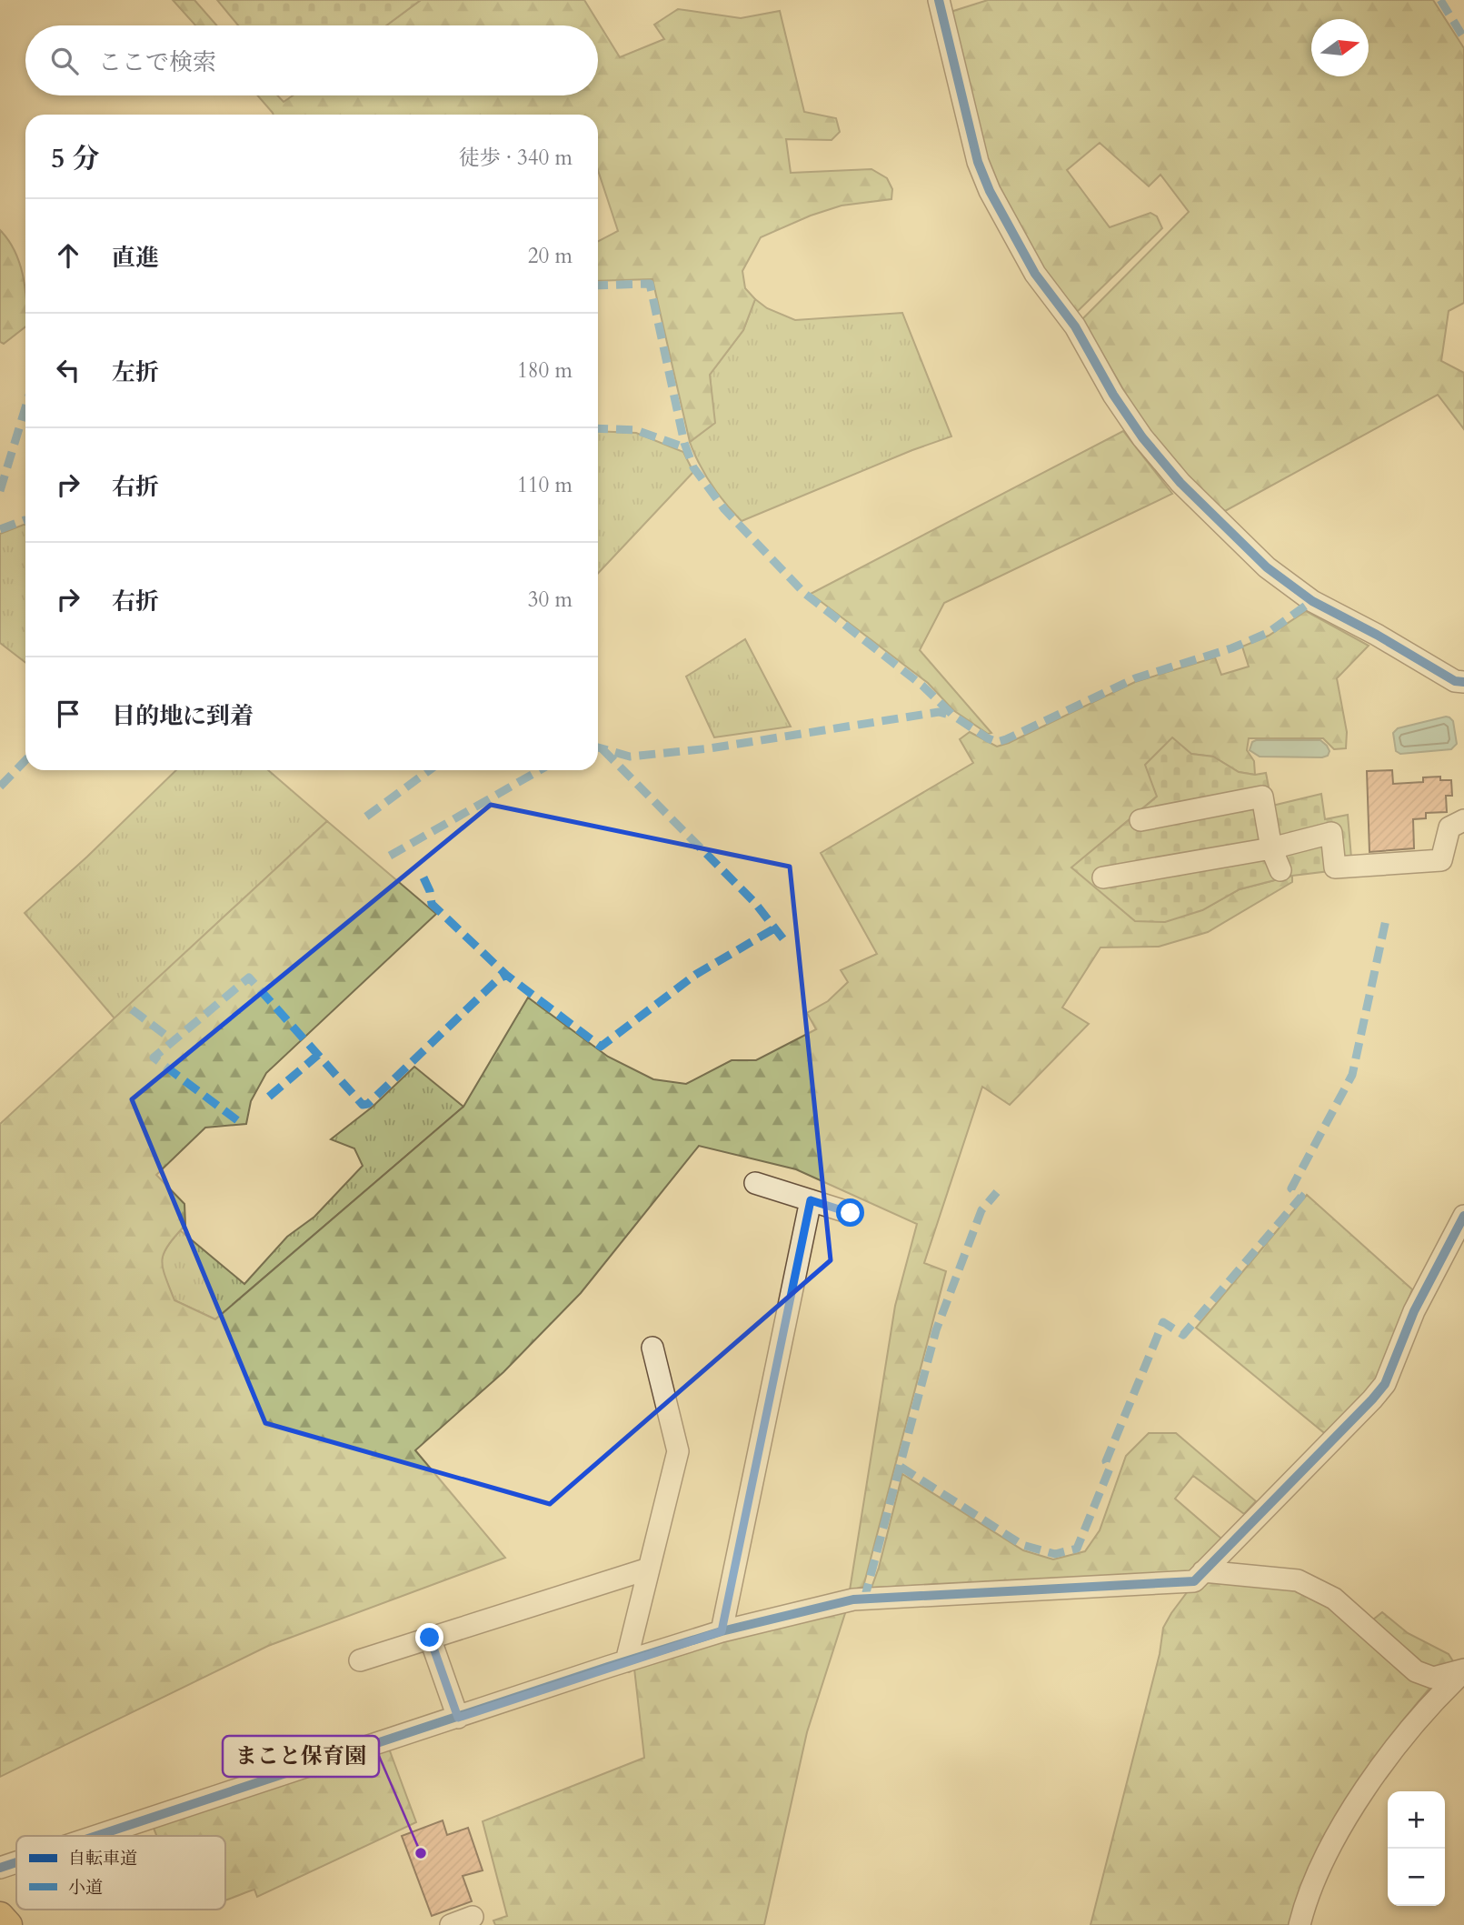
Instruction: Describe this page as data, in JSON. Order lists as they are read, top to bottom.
{
  "places": ["まこと保育園"],
  "legend": ["自転車道", "小道"],
  "north": "right",
  "page": {
    "search": "ここで検索",
    "heading": ["5 分", "徒歩 · 340 m"],
    "list": [
      ["直進", "20 m"],
      ["左折", "180 m"],
      ["右折", "110 m"],
      ["右折", "30 m"],
      "目的地に到着"
    ],
    "map_buttons": ["+", "−"]
  }
}
